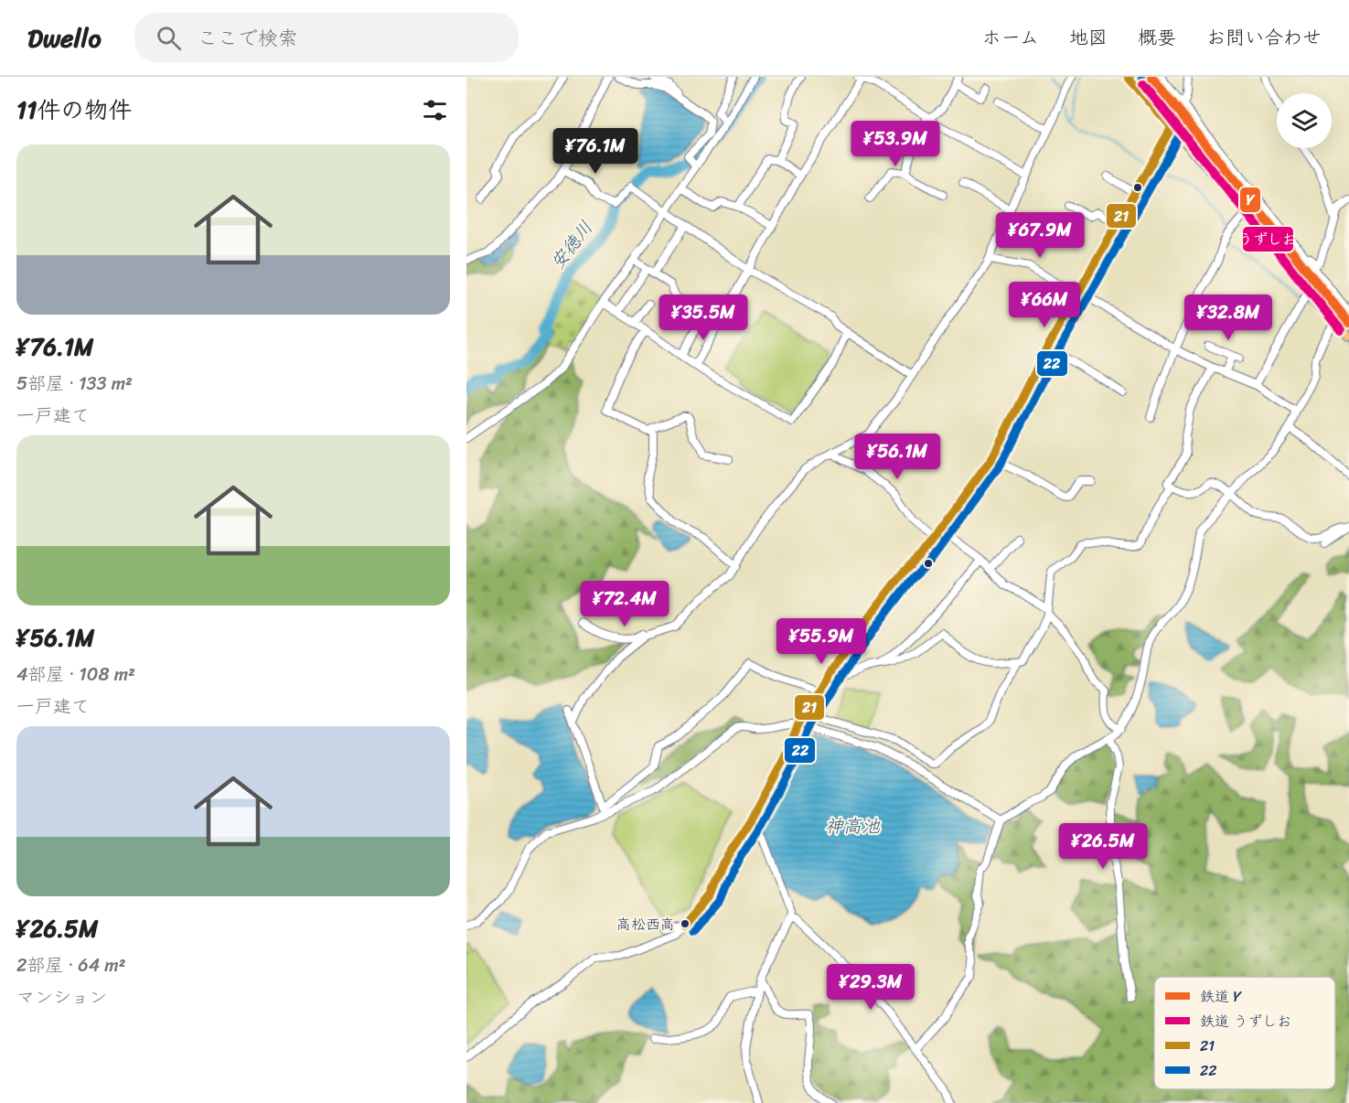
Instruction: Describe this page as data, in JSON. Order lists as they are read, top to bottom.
{
  "water": ["安徳川", "神高池"],
  "places": ["高松西高"],
  "lines": [
    "rail line Y",
    "transit line 21",
    "transit line 22",
    "rail line うずしお"
  ],
  "legend": [
    "鉄道 Y",
    "鉄道 うずしお",
    "21",
    "22"
  ],
  "page": {
    "header": "Dwello",
    "search": "ここで検索",
    "nav": [
      "ホーム",
      "地図",
      "概要",
      "お問い合わせ"
    ],
    "heading": "11件の物件",
    "price": [
      "¥53.9M",
      "¥76.1M",
      "¥67.9M",
      "¥66M",
      "¥35.5M",
      "¥32.8M",
      "¥56.1M",
      "¥72.4M",
      "¥55.9M",
      "¥26.5M",
      "¥29.3M"
    ],
    "list": [
      {
        "name": "¥76.1M",
        "note": "5部屋 · 133 m² · 一戸建て"
      },
      {
        "name": "¥56.1M",
        "note": "4部屋 · 108 m² · 一戸建て"
      },
      {
        "name": "¥26.5M",
        "note": "2部屋 · 64 m² · マンション"
      }
    ]
  }
}
